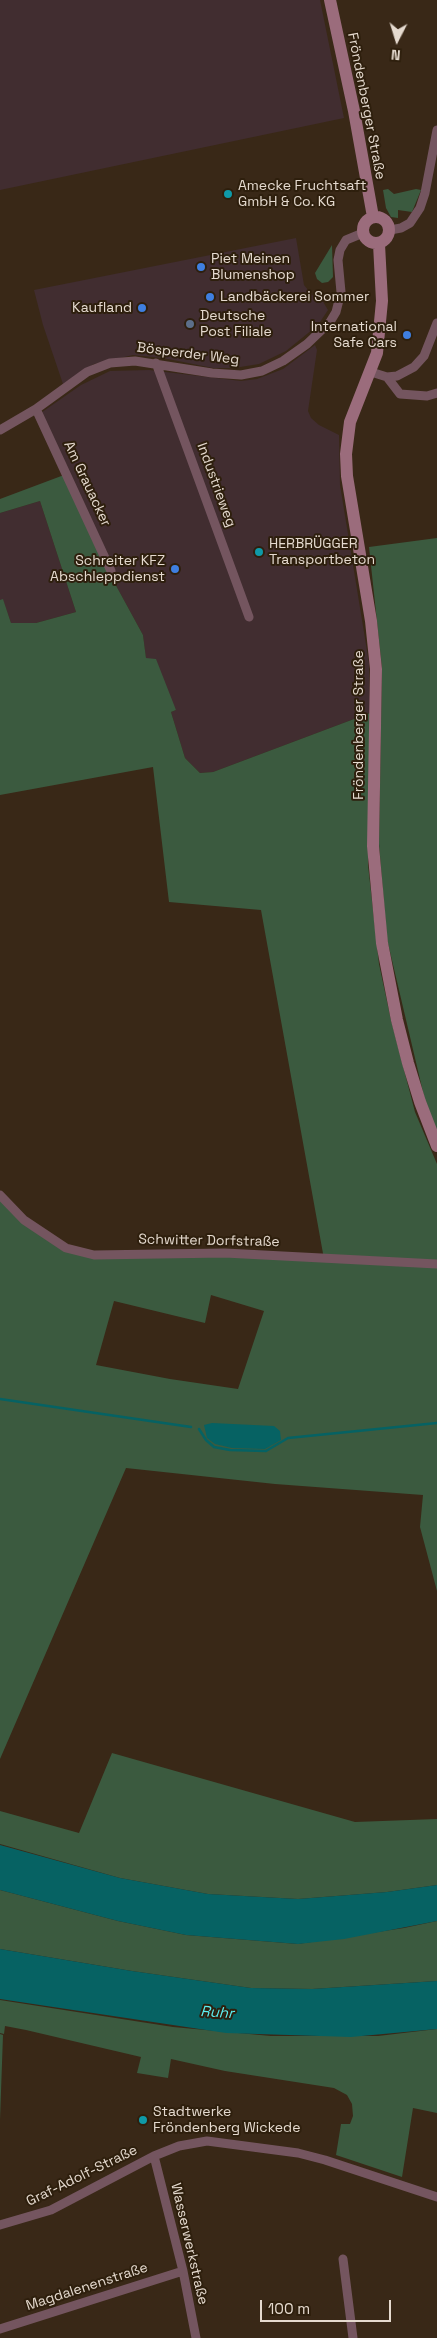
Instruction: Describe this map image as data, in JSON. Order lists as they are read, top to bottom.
{
  "streets": {
    "main road": ["Fröndenberger Straße"],
    "street": [
      "Bösperder Weg",
      "Am Grauacker",
      "Industrieweg",
      "Schwitter Dorfstraße",
      "Graf-Adolf-Straße",
      "Wasserwerkstraße",
      "Magdalenenstraße"
    ]
  },
  "crossings": [
    ["Fröndenberger Straße", "Bösperder Weg"],
    ["Bösperder Weg", "Am Grauacker"],
    ["Bösperder Weg", "Industrieweg"],
    ["Graf-Adolf-Straße", "Wasserwerkstraße"],
    ["Wasserwerkstraße", "Magdalenenstraße"]
  ],
  "water": ["Ruhr"],
  "places": [
    "Amecke Fruchtsaft GmbH & Co. KG",
    "Piet Meinen Blumenshop",
    "Landbäckerei Sommer",
    "Kaufland",
    "Deutsche Post Filiale",
    "International Safe Cars",
    "HERBRÜGGER Transportbeton",
    "Schreiter KFZ Abschleppdienst",
    "Stadtwerke Fröndenberg Wickede"
  ],
  "scale_bar": "100 m",
  "north": "bottom"
}
